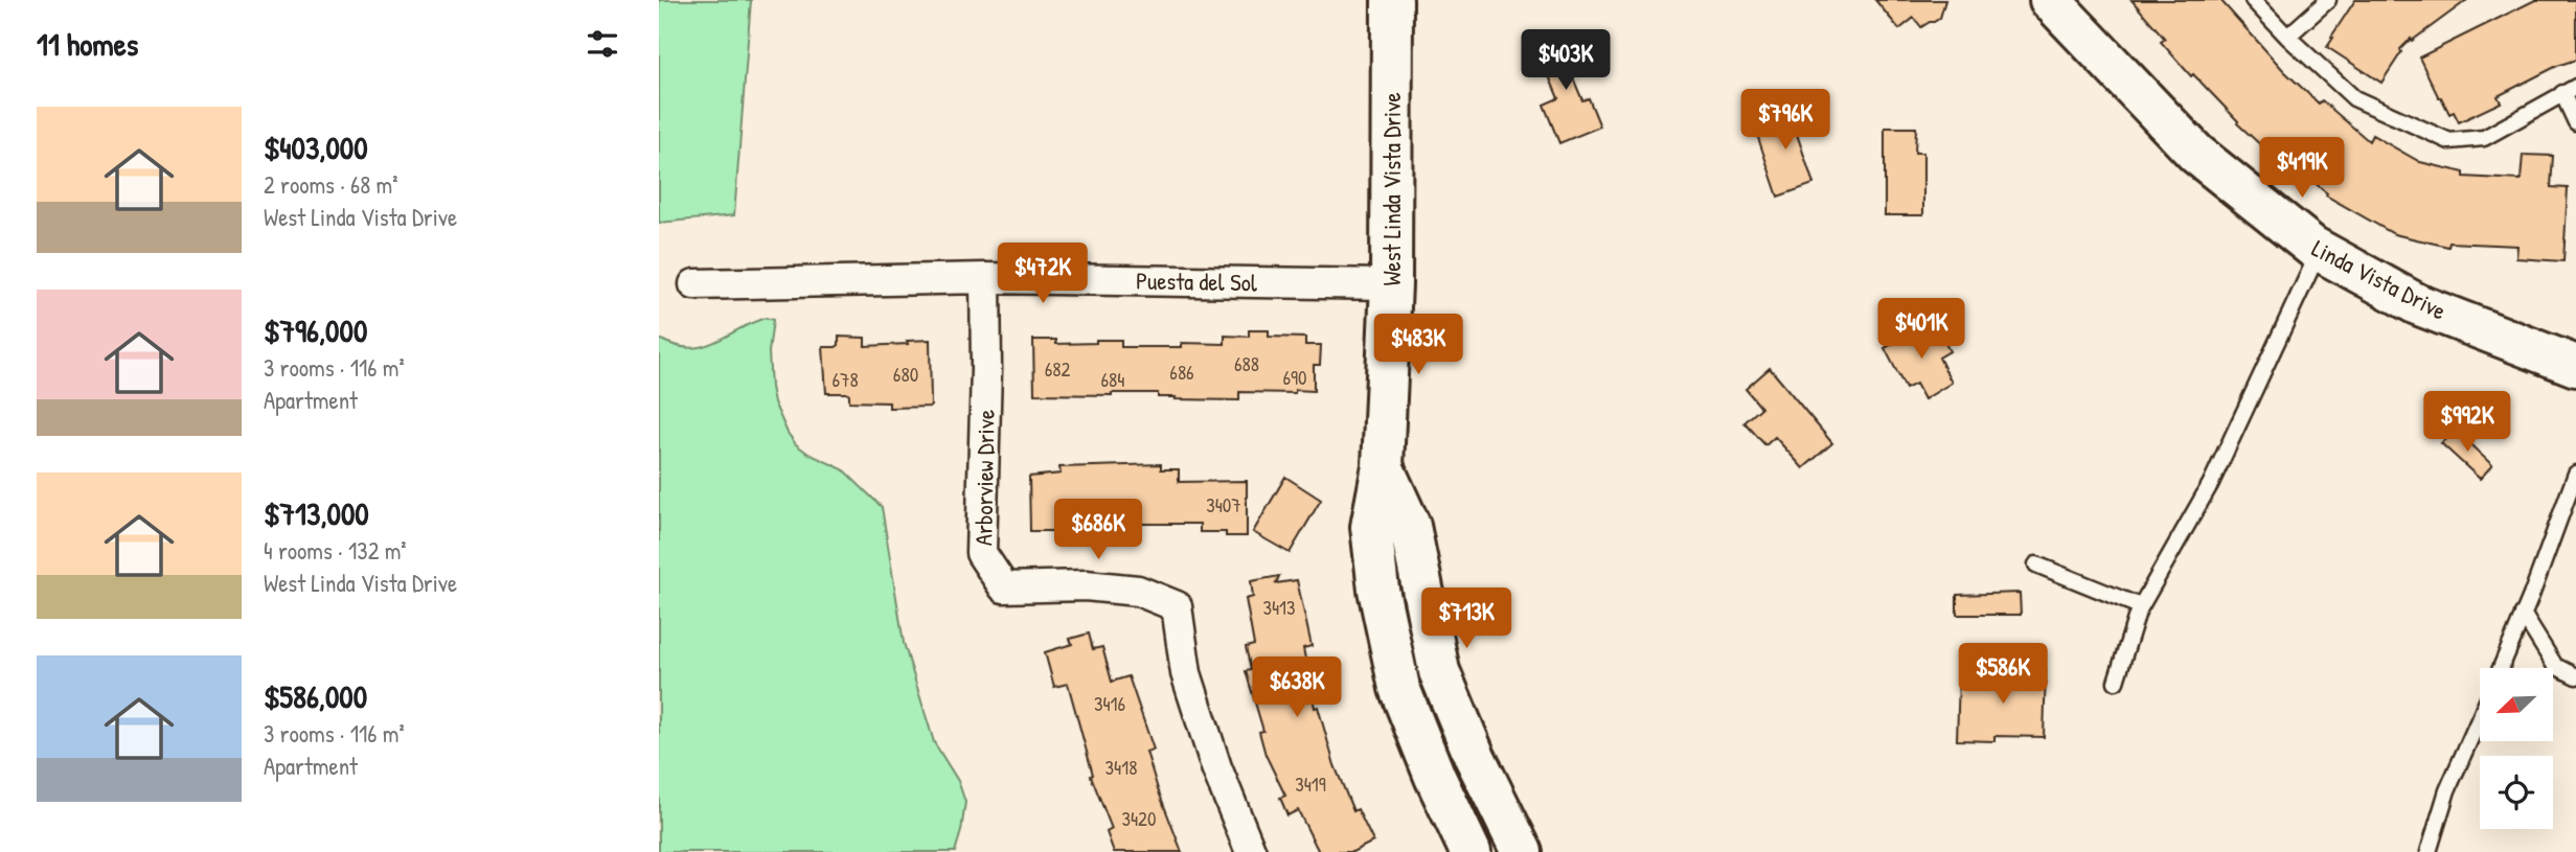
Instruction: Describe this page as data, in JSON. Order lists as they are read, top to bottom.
{
  "streets": {
    "main road": ["West Linda Vista Drive", "Linda Vista Drive"],
    "street": ["Puesta del Sol", "Arborview Drive"]
  },
  "crossings": [
    ["West Linda Vista Drive", "Puesta del Sol"],
    ["Puesta del Sol", "Arborview Drive"]
  ],
  "house_numbers": [
    "688",
    "682",
    "686",
    "680",
    "690",
    "678",
    "684",
    "3407",
    "3413",
    "3416",
    "3418",
    "3419",
    "3420"
  ],
  "north": "bottom left",
  "page": {
    "heading": "11 homes",
    "price": [
      "$403K",
      "$796K",
      "$419K",
      "$472K",
      "$401K",
      "$483K",
      "$992K",
      "$686K",
      "$713K",
      "$586K",
      "$638K"
    ],
    "list": [
      {
        "name": "$403,000",
        "note": "2 rooms · 68 m² · West Linda Vista Drive"
      },
      {
        "name": "$796,000",
        "note": "3 rooms · 116 m² · Apartment"
      },
      {
        "name": "$713,000",
        "note": "4 rooms · 132 m² · West Linda Vista Drive"
      },
      {
        "name": "$586,000",
        "note": "3 rooms · 116 m² · Apartment"
      }
    ]
  }
}
